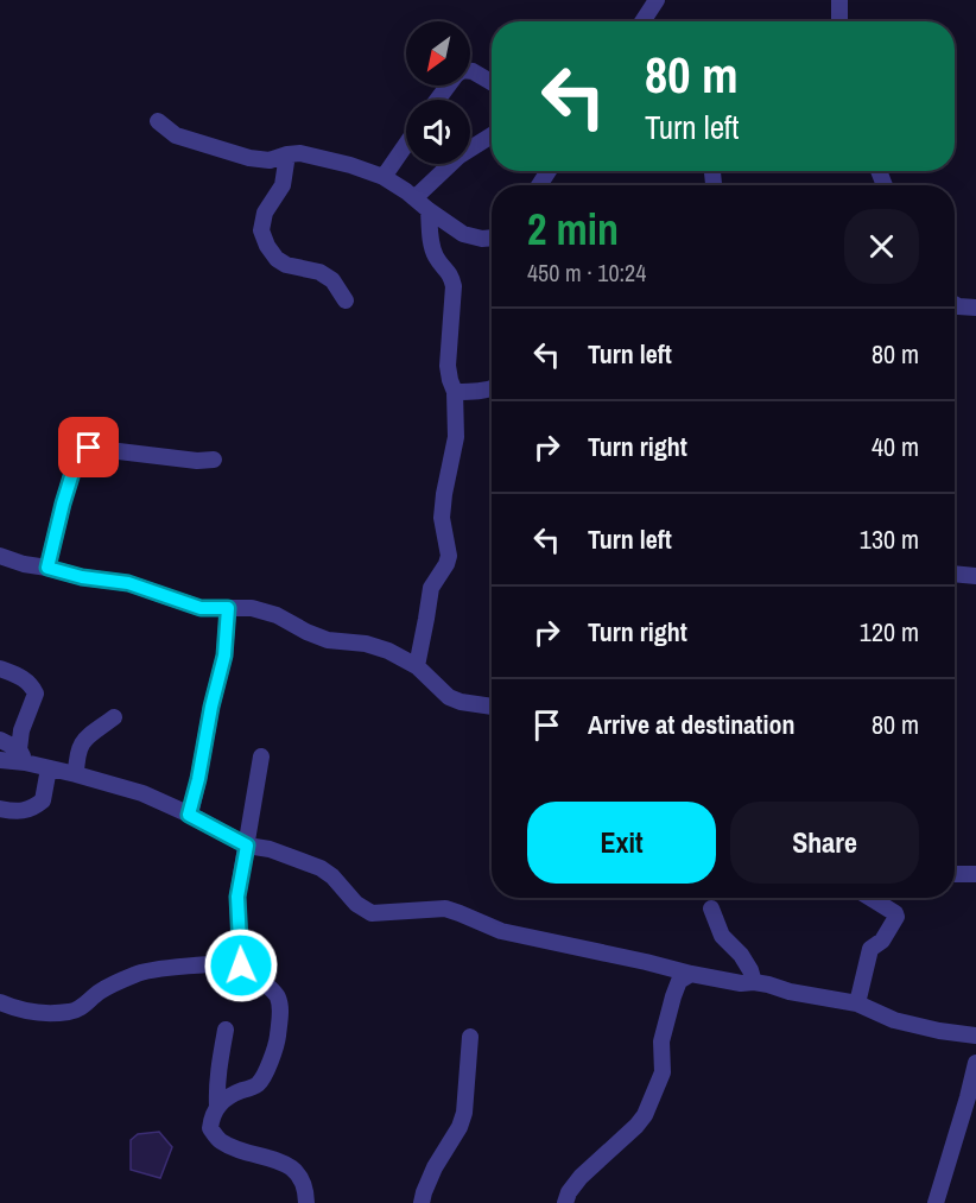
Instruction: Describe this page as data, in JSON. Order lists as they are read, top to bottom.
{
  "north": "bottom left",
  "page": {
    "turn": ["80 m", "Turn left"],
    "heading": ["2 min", "450 m · 10:24"],
    "list": [
      {
        "name": "Turn left",
        "value": "80 m"
      },
      {
        "name": "Turn right",
        "value": "40 m"
      },
      {
        "name": "Turn left",
        "value": "130 m"
      },
      {
        "name": "Turn right",
        "value": "120 m"
      },
      {
        "name": "Arrive at destination",
        "value": "80 m"
      }
    ],
    "buttons": ["Exit", "Share"]
  }
}
